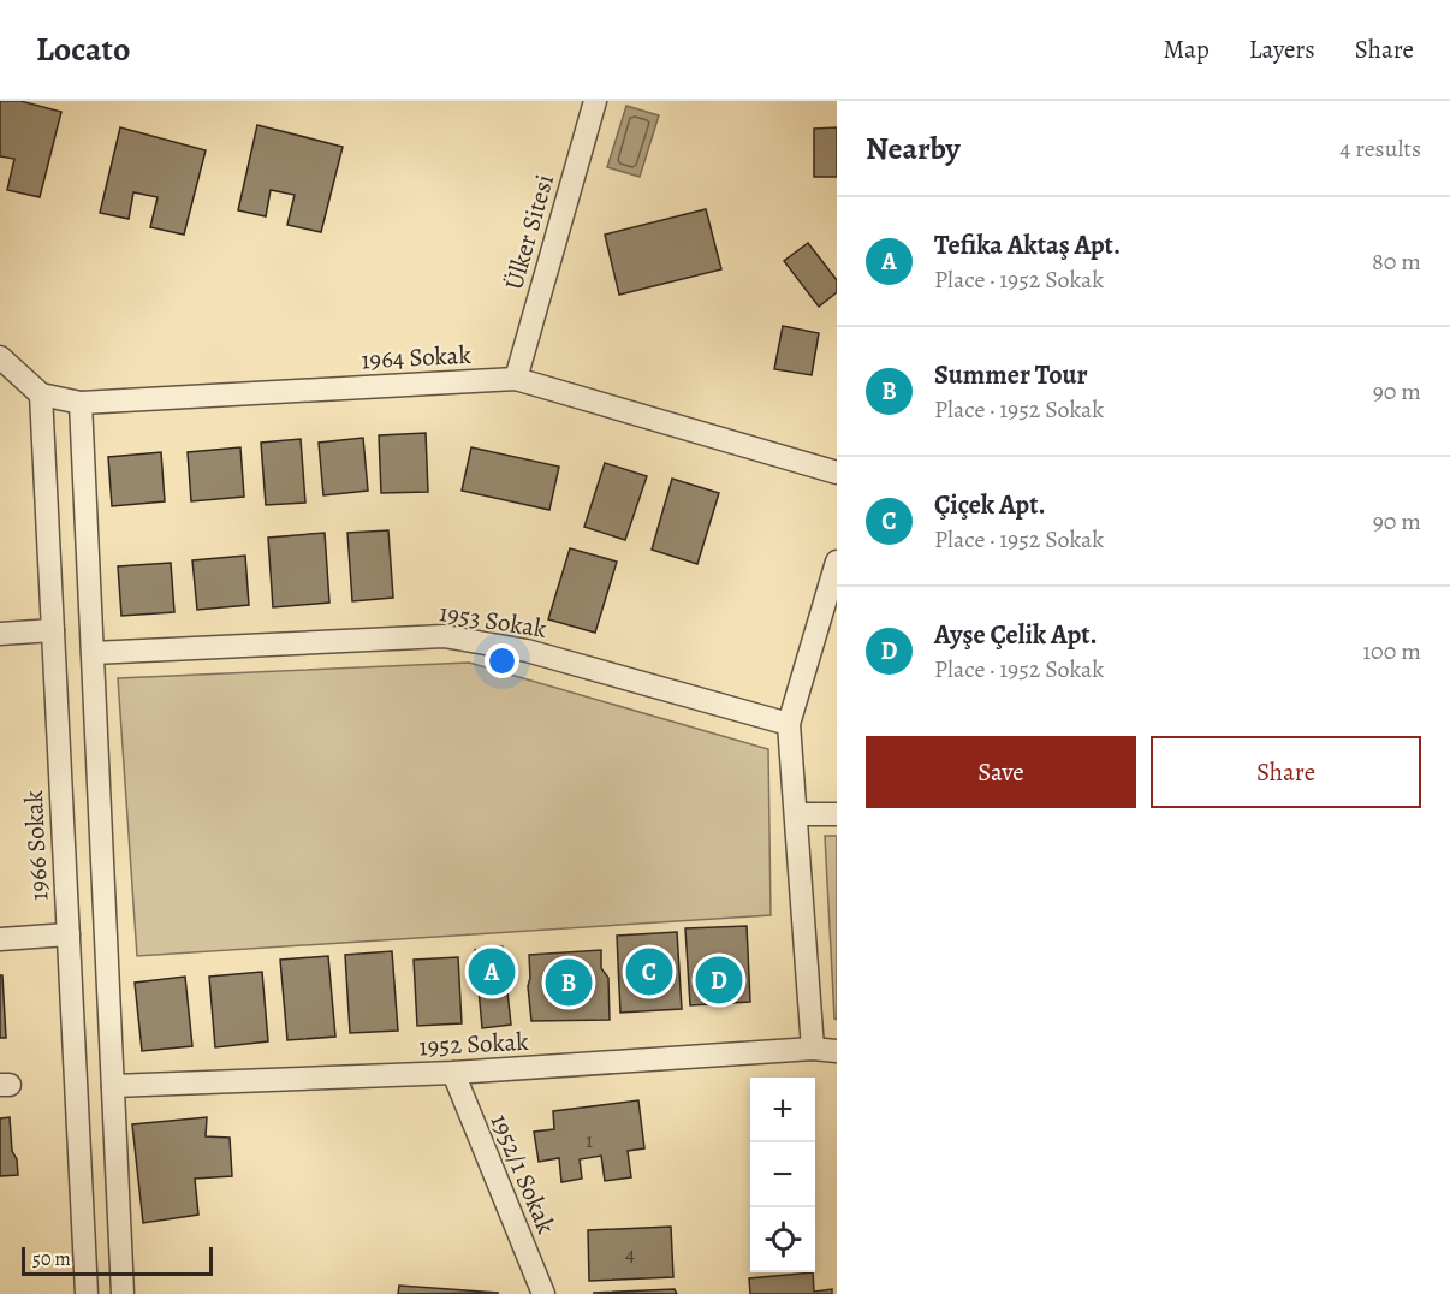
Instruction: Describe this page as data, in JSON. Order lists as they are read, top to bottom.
{
  "streets": {
    "street": [
      "Ülker Sitesi",
      "1964 Sokak",
      "1953 Sokak",
      "1966 Sokak",
      "1952 Sokak",
      "1952/1 Sokak"
    ]
  },
  "crossings": [
    ["Ülker Sitesi", "1964 Sokak"],
    ["1964 Sokak", "1966 Sokak"],
    ["1952 Sokak", "1952/1 Sokak"]
  ],
  "house_numbers": ["1", "4"],
  "scale_bar": "50 m",
  "page": {
    "header": "Locato",
    "nav": ["Map", "Layers", "Share"],
    "heading": ["Nearby", "4 results"],
    "list": [
      {
        "mark": "A",
        "name": "Tefika Aktaş Apt.",
        "note": "Place · 1952 Sokak",
        "value": "80 m"
      },
      {
        "mark": "B",
        "name": "Summer Tour",
        "note": "Place · 1952 Sokak",
        "value": "90 m"
      },
      {
        "mark": "C",
        "name": "Çiçek Apt.",
        "note": "Place · 1952 Sokak",
        "value": "90 m"
      },
      {
        "mark": "D",
        "name": "Ayşe Çelik Apt.",
        "note": "Place · 1952 Sokak",
        "value": "100 m"
      }
    ],
    "buttons": ["Save", "Share"],
    "pins": [
      "A",
      "C",
      "D",
      "B"
    ],
    "map_buttons": ["+", "−"],
    "scale": "50 m"
  }
}
